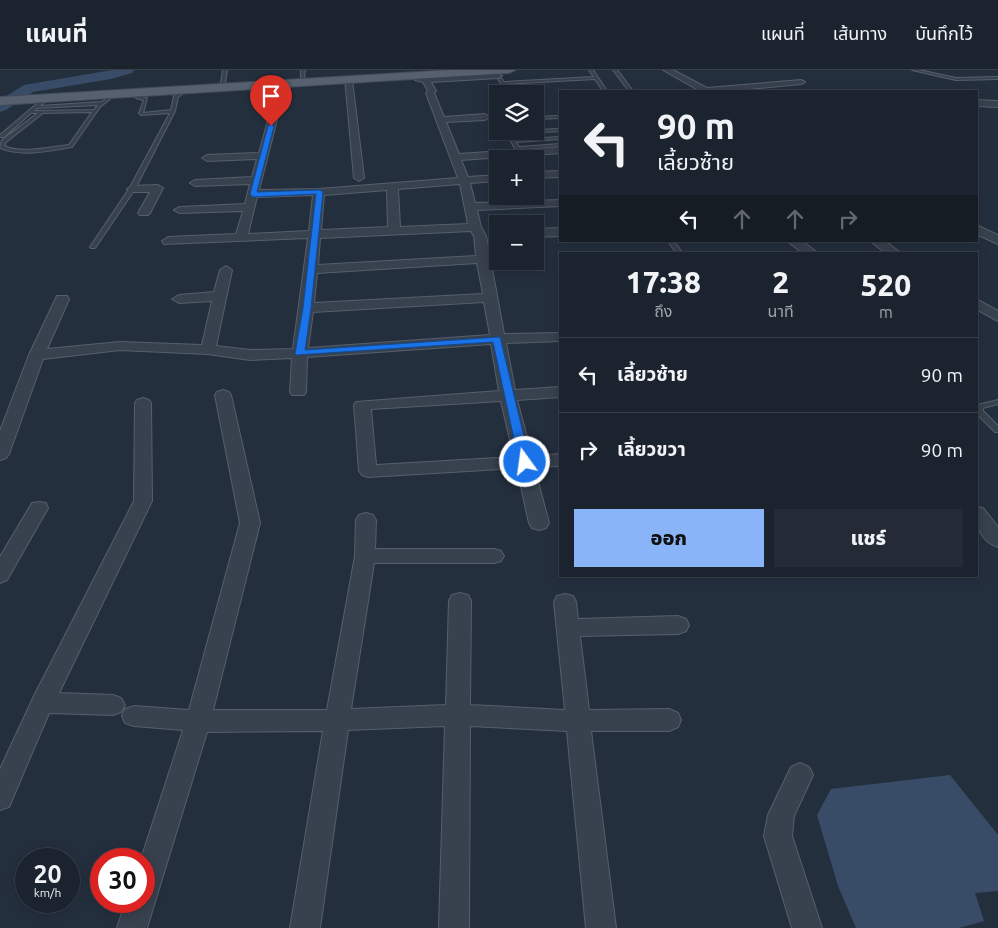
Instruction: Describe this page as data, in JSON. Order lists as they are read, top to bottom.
{
  "page": {
    "header": "แผนที่",
    "nav": ["แผนที่", "เส้นทาง", "บันทึกไว้"],
    "map_buttons": ["+", "−"],
    "turn": ["90 m", "เลี้ยวซ้าย"],
    "eta": [
      "17:38",
      "ถึง",
      "2",
      "นาที",
      "520",
      "m"
    ],
    "list": [
      {
        "name": "เลี้ยวซ้าย",
        "value": "90 m"
      },
      {
        "name": "เลี้ยวขวา",
        "value": "90 m"
      }
    ],
    "buttons": ["ออก", "แชร์"],
    "speed": "20 km/h",
    "limit": "30"
  }
}
